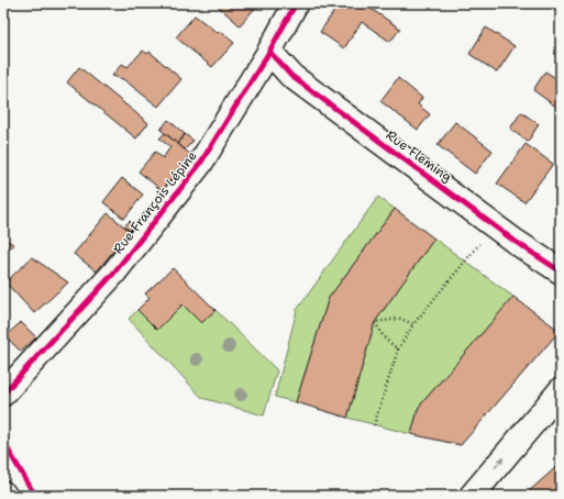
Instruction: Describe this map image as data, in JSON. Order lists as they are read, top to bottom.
{
  "streets": {
    "street": ["Rue Fleming", "Rue François Lépine"]
  },
  "crossings": [
    ["Rue Fleming", "Rue François Lépine"]
  ]
}
